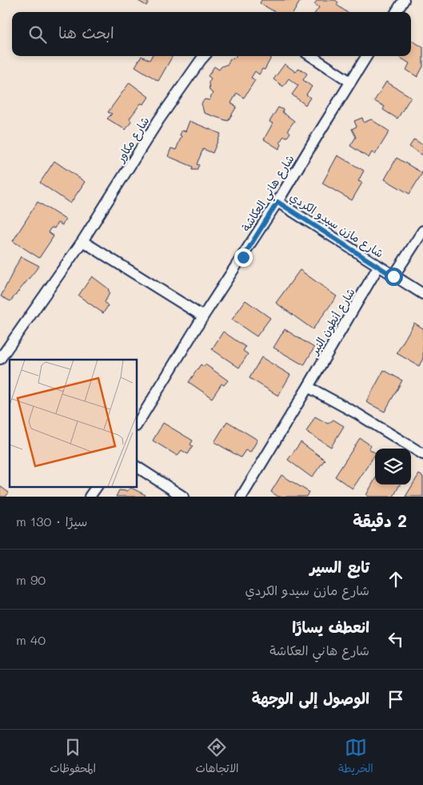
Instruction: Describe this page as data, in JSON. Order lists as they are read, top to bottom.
{
  "streets": {
    "street": [
      "شارع مكاور",
      "شارع هاني العكاشة",
      "شارع مازن سيدو الكردي",
      "شارع أنطون النبر"
    ]
  },
  "crossings": [
    ["شارع هاني العكاشة", "شارع مازن سيدو الكردي"],
    ["شارع مازن سيدو الكردي", "شارع أنطون النبر"]
  ],
  "page": {
    "search": "ابحث هنا",
    "heading": ["2 دقيقة", "سيرًا · 130 m"],
    "list": [
      ["تابع السير", "شارع مازن سيدو الكردي", "90 m"],
      ["انعطف يسارًا", "شارع هاني العكاشة", "40 m"],
      "الوصول إلى الوجهة"
    ],
    "nav": ["الخريطة", "الاتجاهات", "المحفوظات"]
  }
}
